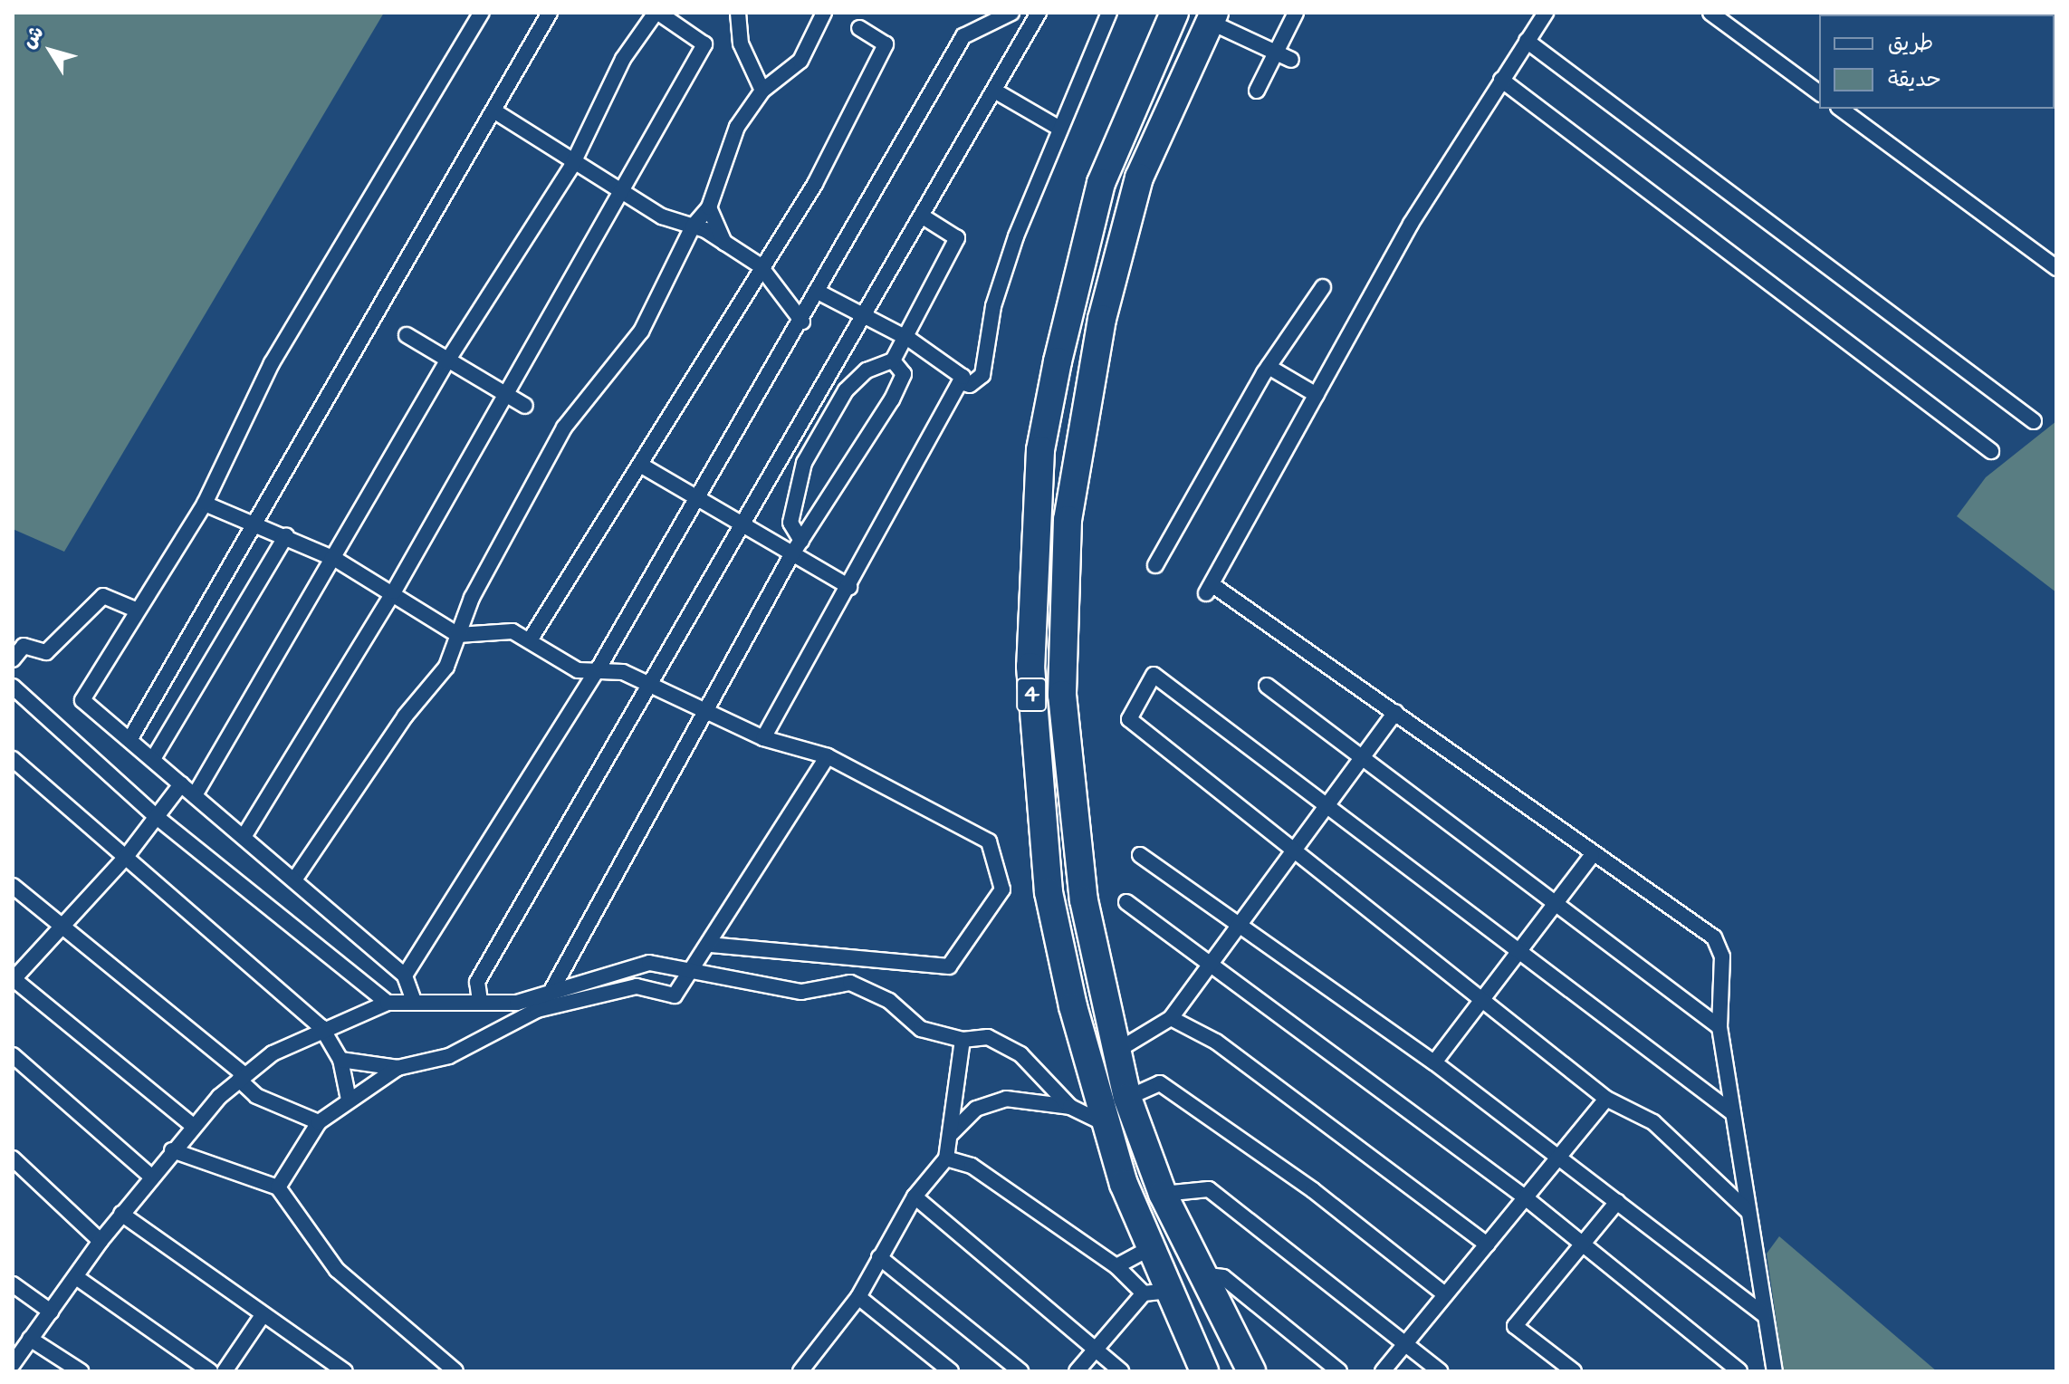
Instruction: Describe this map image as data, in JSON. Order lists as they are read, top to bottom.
{
  "streets": {
    "highway": ["4"]
  },
  "legend": ["طريق", "حديقة"],
  "north": "top left"
}
